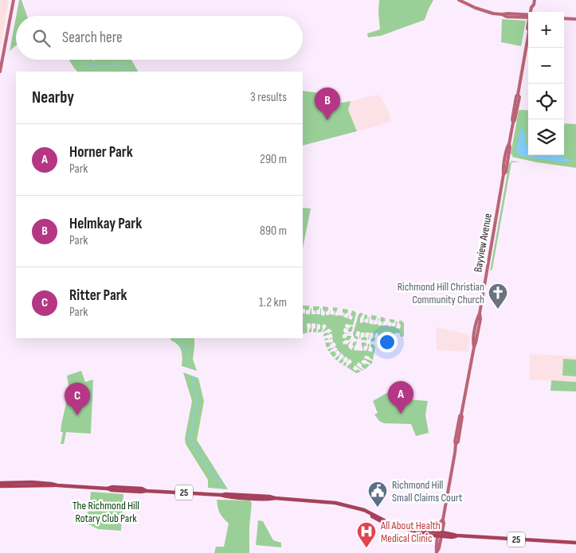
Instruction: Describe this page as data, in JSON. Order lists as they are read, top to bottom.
{
  "streets": {
    "main road": ["Bayview Avenue", "25"]
  },
  "crossings": [
    ["Bayview Avenue", "25"]
  ],
  "parks": ["The Richmond Hill Rotary Club Park"],
  "places": {
    "church": ["Richmond Hill Christian Community Church"],
    "public building": ["Richmond Hill Small Claims Court"],
    "hospital": ["All About Health Medical Clinic"]
  },
  "page": {
    "map_buttons": ["+", "−"],
    "search": "Search here",
    "heading": ["Nearby", "3 results"],
    "pins": ["B", "A", "C"],
    "list": [
      {
        "mark": "A",
        "name": "Horner Park",
        "note": "Park",
        "value": "290 m"
      },
      {
        "mark": "B",
        "name": "Helmkay Park",
        "note": "Park",
        "value": "890 m"
      },
      {
        "mark": "C",
        "name": "Ritter Park",
        "note": "Park",
        "value": "1.2 km"
      }
    ]
  }
}
